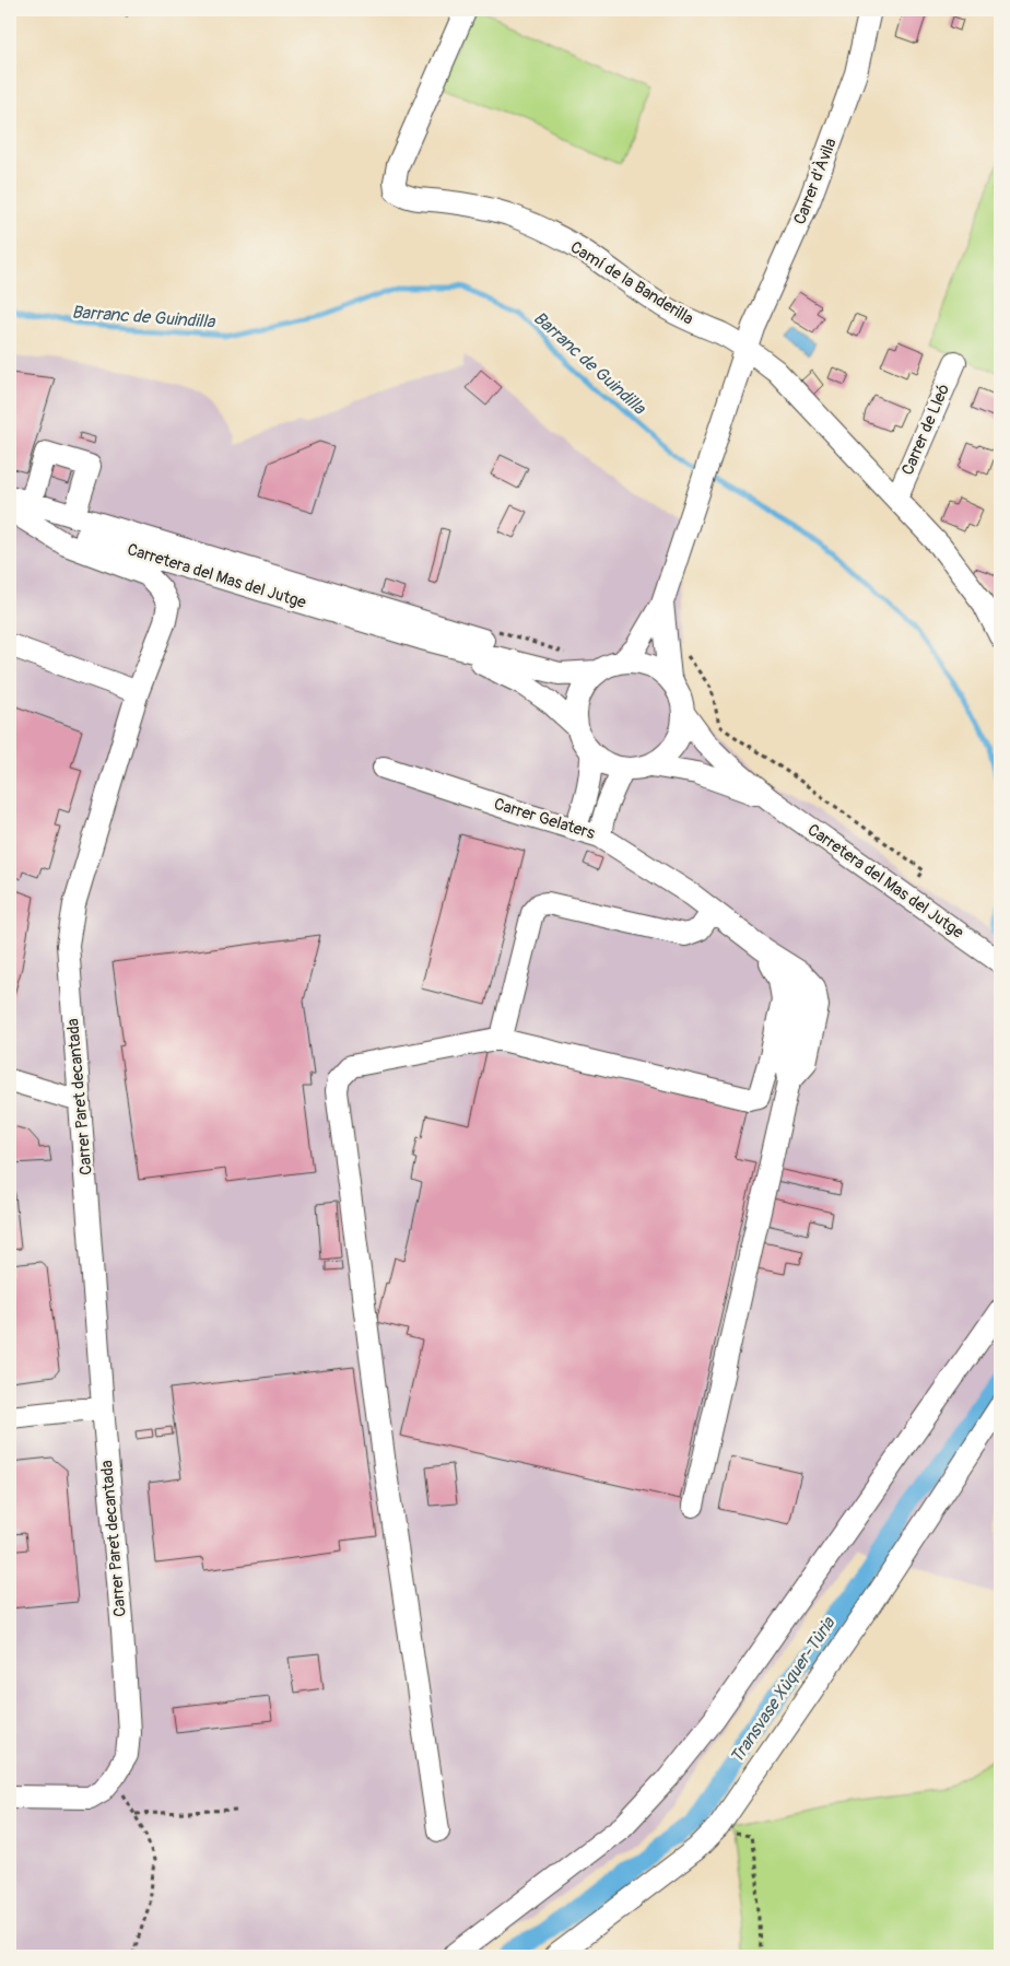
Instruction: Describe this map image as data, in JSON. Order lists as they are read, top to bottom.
{
  "streets": {
    "street": [
      "Carrer d'Àvila",
      "Camí de la Banderilla",
      "Carrer de Lleó",
      "Carretera del Mas del Jutge",
      "Carrer Gelaters",
      "Carrer Paret decantada"
    ]
  },
  "crossings": [
    ["Carrer d'Àvila", "Camí de la Banderilla"],
    ["Camí de la Banderilla", "Carrer de Lleó"],
    ["Carretera del Mas del Jutge", "Carrer Paret decantada"]
  ],
  "water": ["Barranc de Guindilla", "Transvase Xùquer-Tùria"]
}
